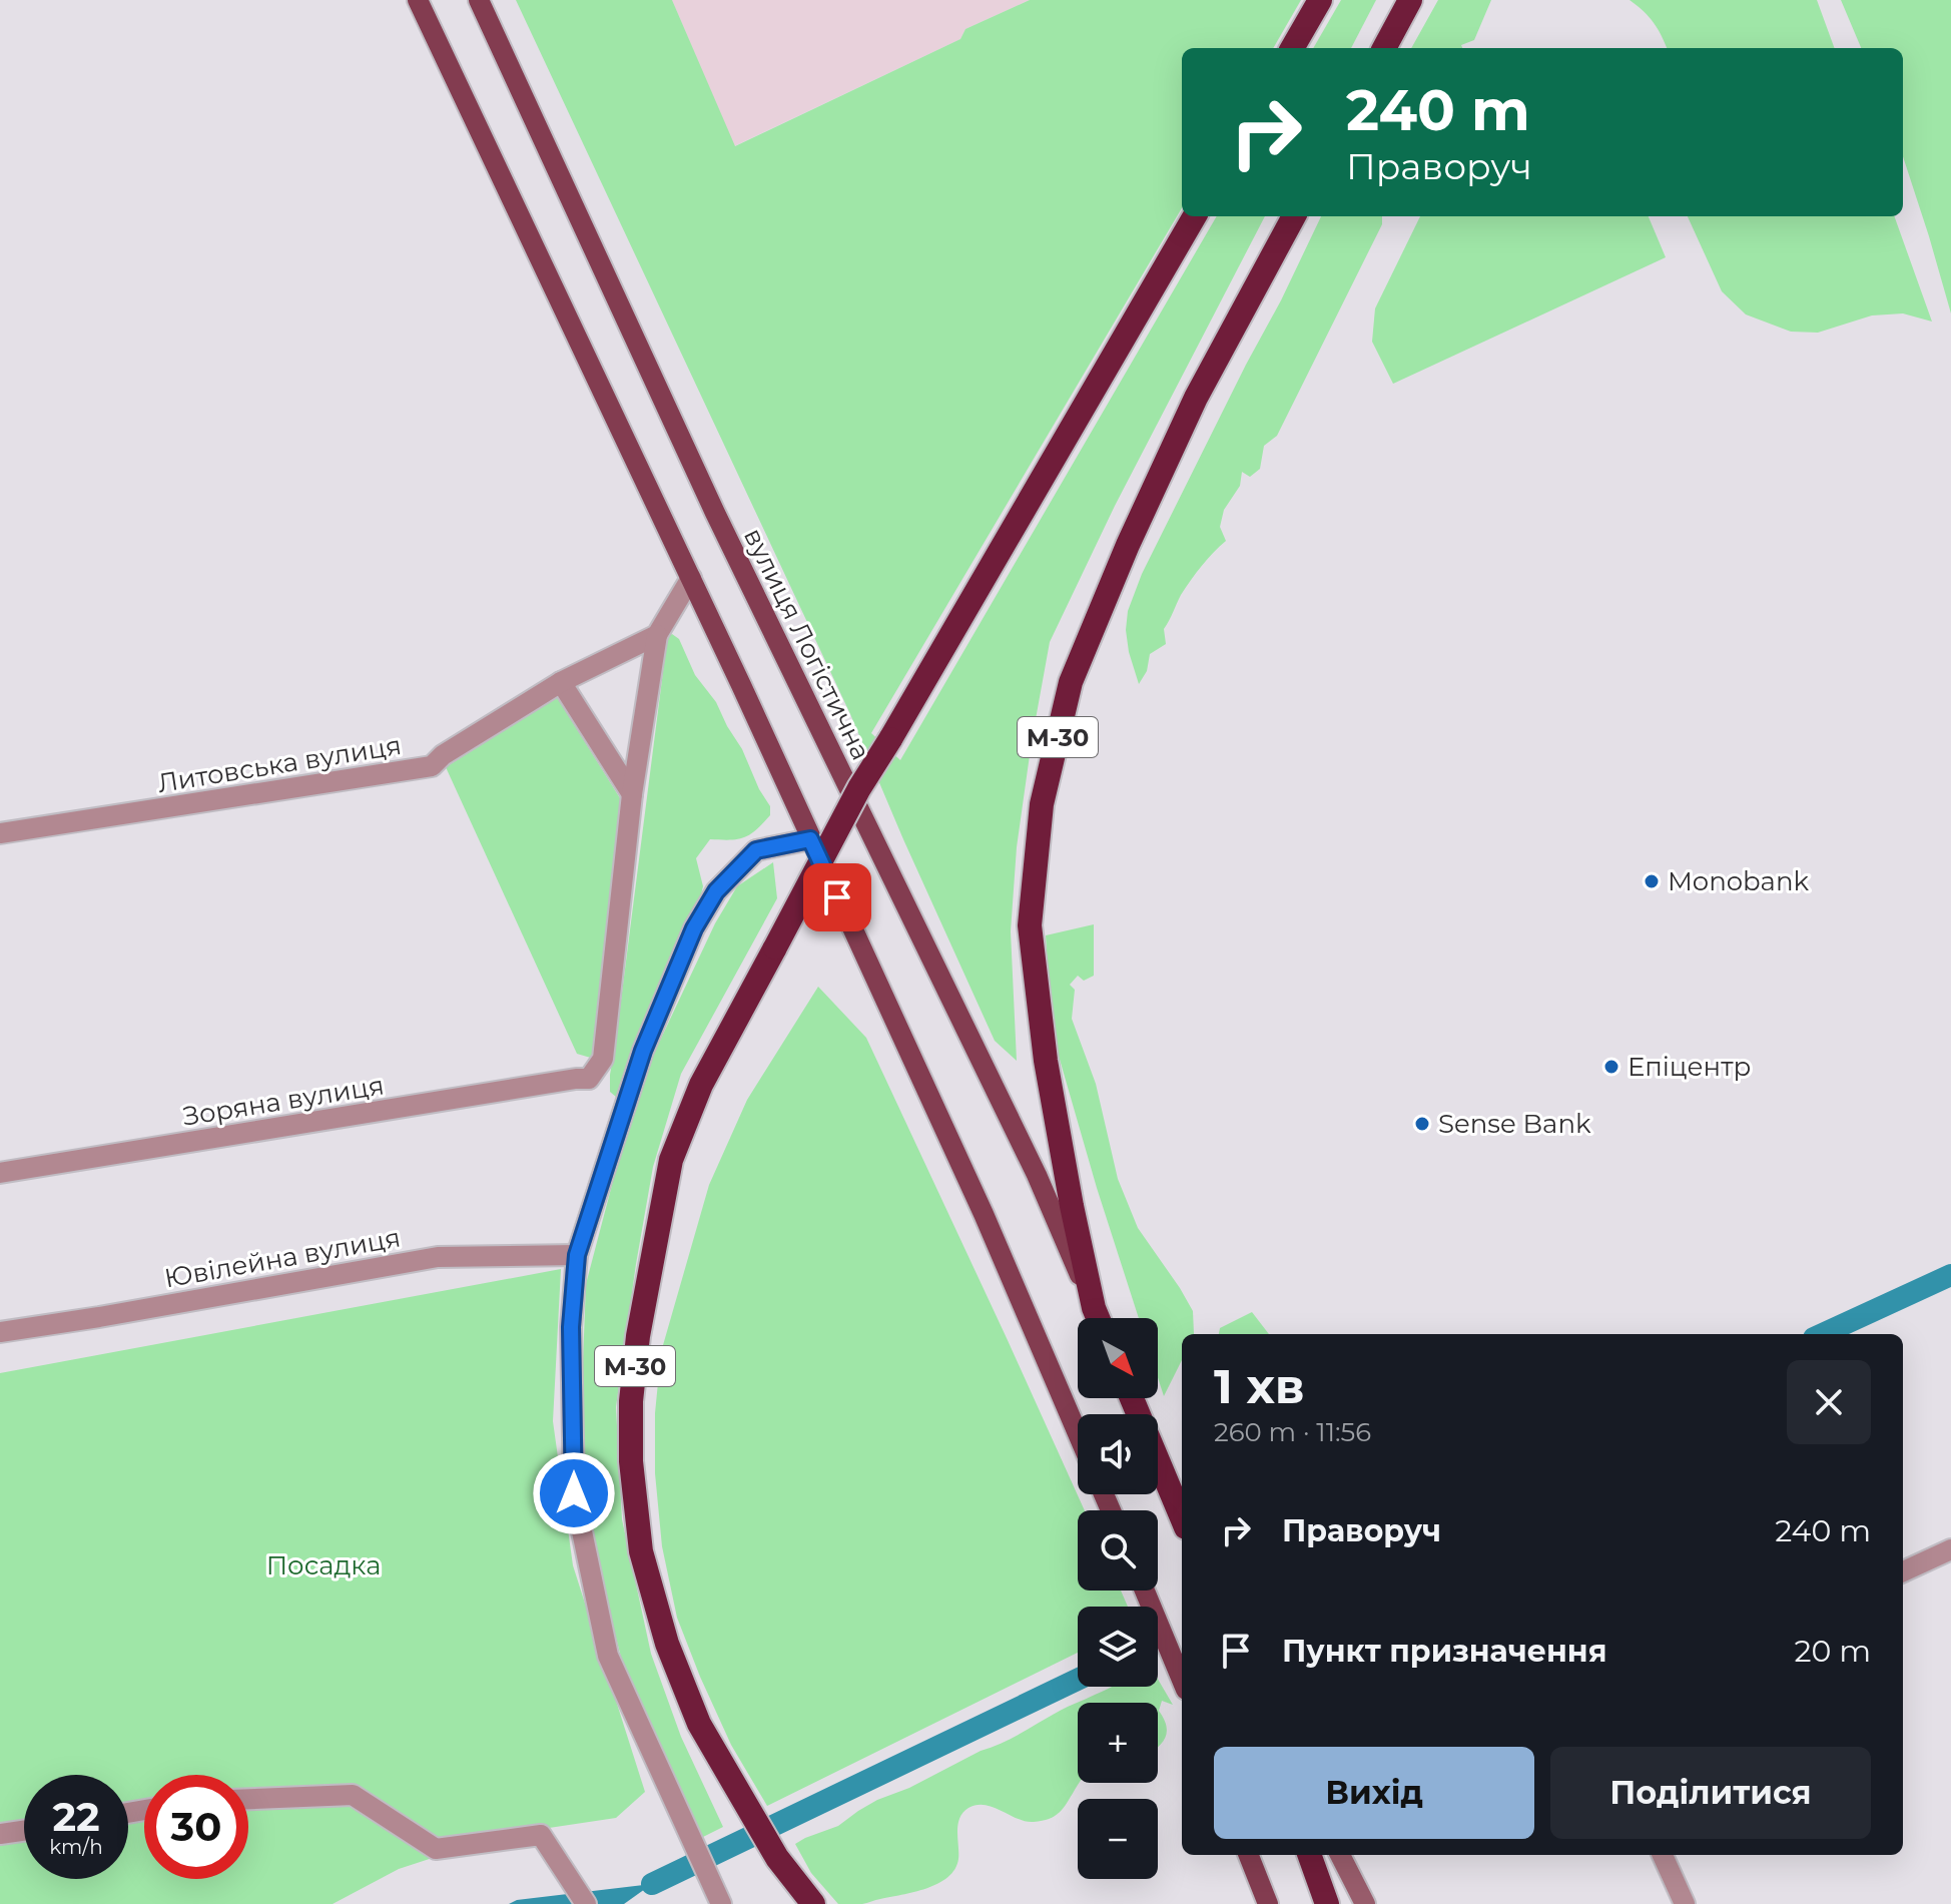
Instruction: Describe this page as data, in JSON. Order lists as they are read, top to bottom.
{
  "streets": {
    "highway": ["М-30"],
    "main road": ["вулиця Логістична"],
    "street": ["Литовська вулиця", "Зоряна вулиця", "Ювілейна вулиця"]
  },
  "crossings": [
    ["вулиця Логістична", "М-30"]
  ],
  "parks": ["Посадка"],
  "places": ["Monobank", "Епіцентр", "Sense Bank"],
  "north": "bottom right",
  "page": {
    "turn": ["240 m", "Праворуч"],
    "map_buttons": ["+", "−"],
    "heading": ["1 хв", "260 m · 11:56"],
    "list": [
      {
        "name": "Праворуч",
        "value": "240 m"
      },
      {
        "name": "Пункт призначення",
        "value": "20 m"
      }
    ],
    "buttons": ["Вихід", "Поділитися"],
    "speed": "22 km/h",
    "limit": "30"
  }
}
